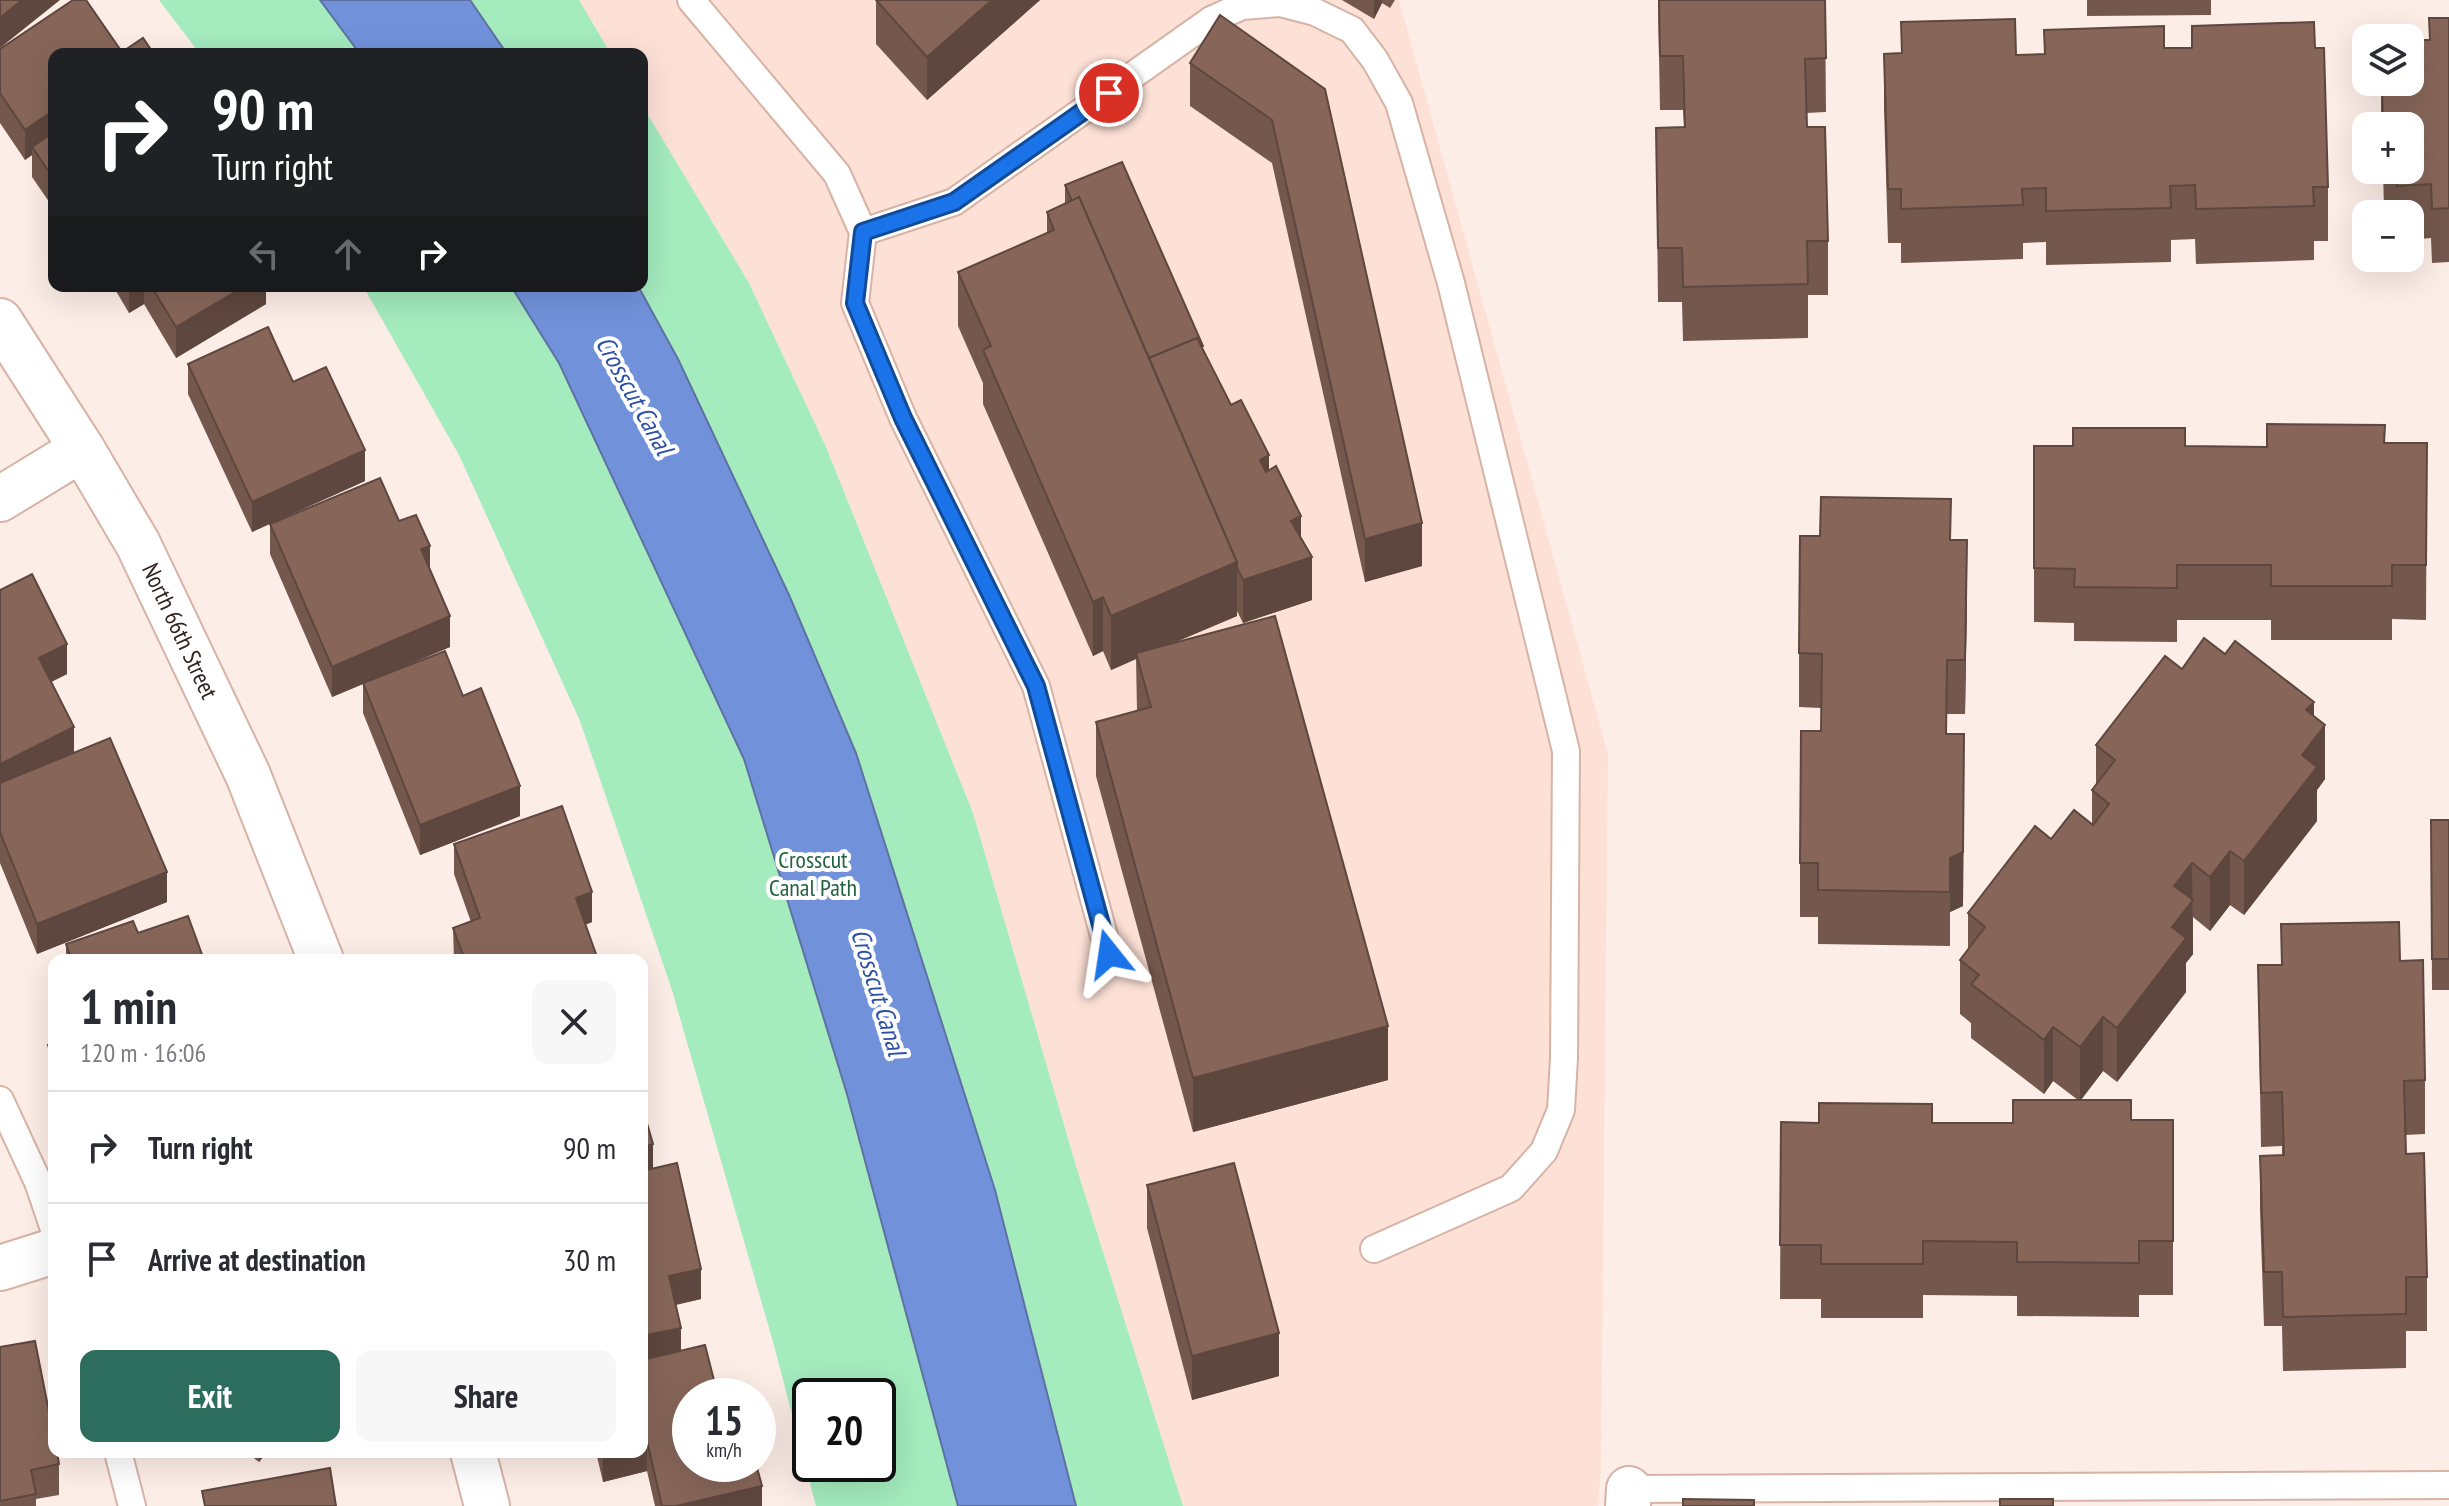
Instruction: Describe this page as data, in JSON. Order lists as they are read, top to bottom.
{
  "streets": {
    "street": ["North 66th Street"]
  },
  "water": ["Crosscut Canal"],
  "parks": ["Crosscut Canal Path"],
  "page": {
    "map_buttons": ["+", "−"],
    "turn": ["90 m", "Turn right"],
    "heading": ["1 min", "120 m · 16:06"],
    "list": [
      {
        "name": "Turn right",
        "value": "90 m"
      },
      {
        "name": "Arrive at destination",
        "value": "30 m"
      }
    ],
    "buttons": ["Exit", "Share"],
    "speed": "15 km/h",
    "limit": "20"
  }
}
